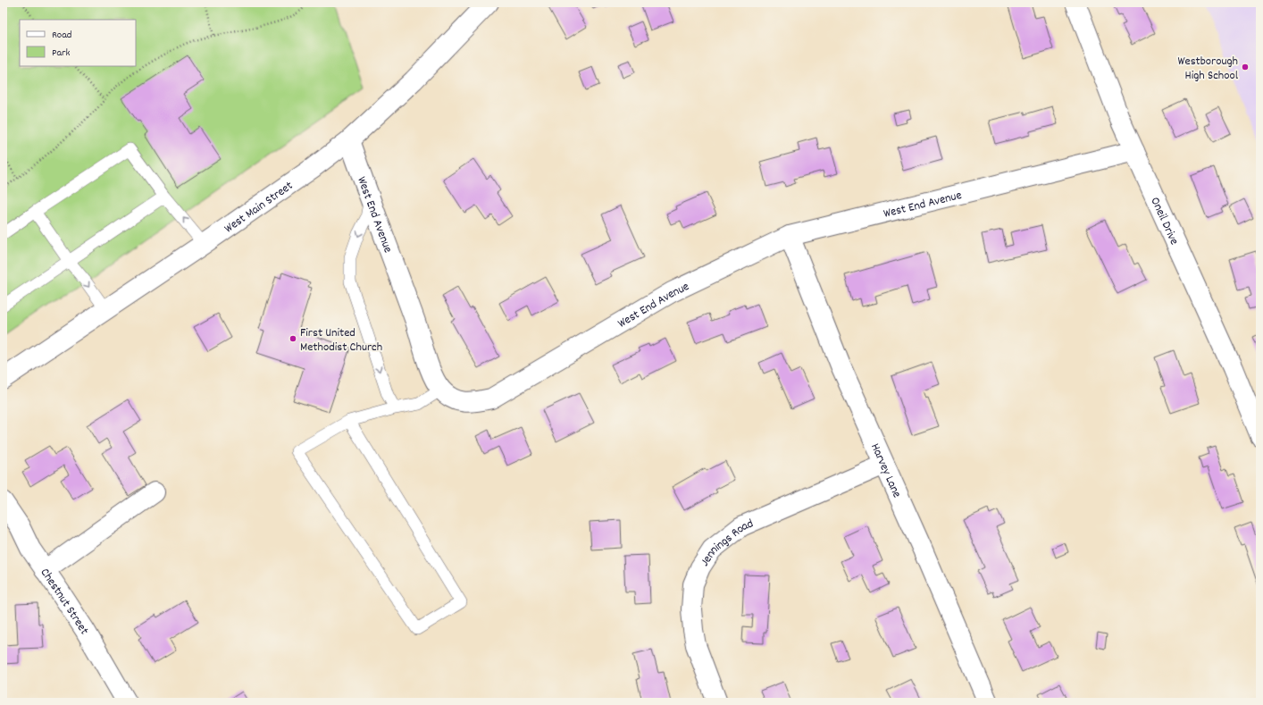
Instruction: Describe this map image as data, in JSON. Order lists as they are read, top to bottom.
{
  "streets": {
    "street": [
      "West End Avenue",
      "West Main Street",
      "Oneil Drive",
      "Harvey Lane",
      "Jennings Road",
      "Chestnut Street"
    ]
  },
  "crossings": [
    ["West End Avenue", "West Main Street"],
    ["West End Avenue", "Oneil Drive"],
    ["West End Avenue", "Harvey Lane"],
    ["Harvey Lane", "Jennings Road"]
  ],
  "places": ["Westborough High School", "First United Methodist Church"],
  "legend": ["Road", "Park"]
}
